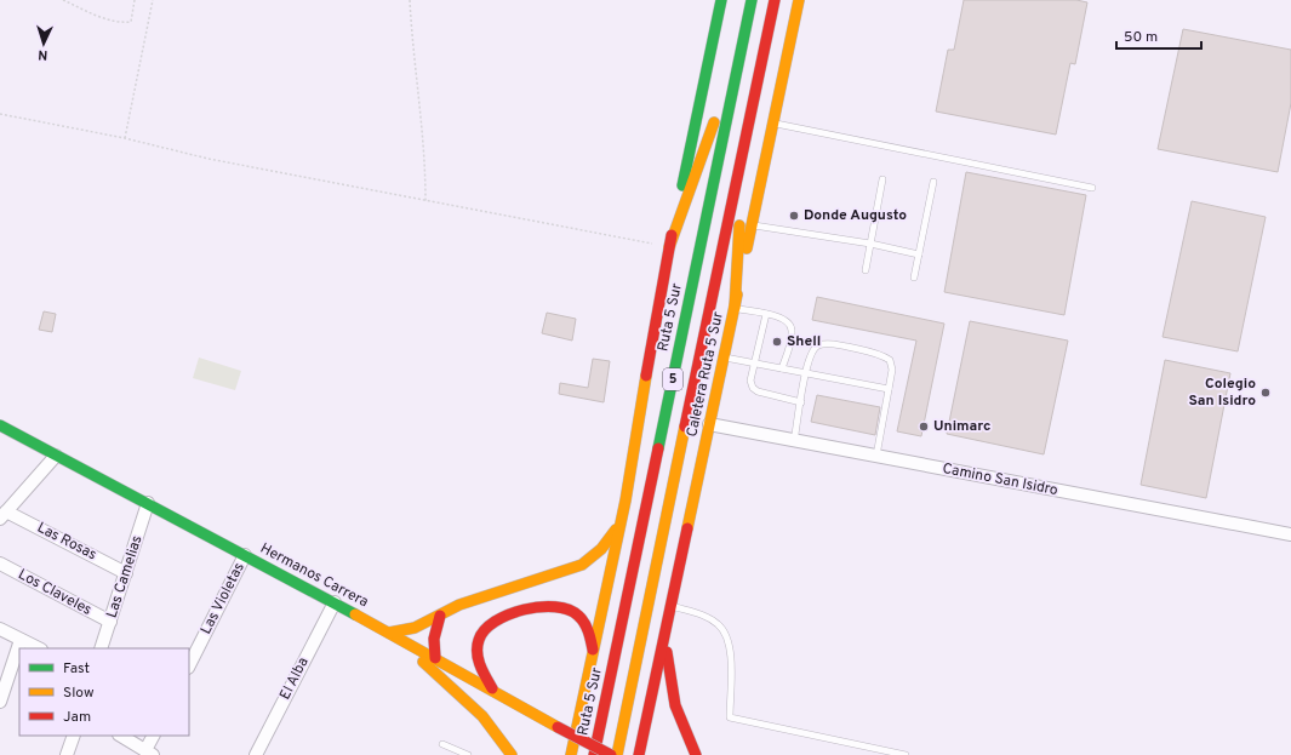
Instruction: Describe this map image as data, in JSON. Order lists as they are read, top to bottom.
{
  "streets": {
    "main road": [
      "Ruta 5 Sur",
      "Caletera Ruta 5 Sur",
      "5",
      "Hermanos Carrera"
    ],
    "street": [
      "Camino San Isidro",
      "Las Rosas",
      "Las Camelias",
      "Los Claveles",
      "Las Violetas",
      "El Alba"
    ]
  },
  "crossings": [
    ["Caletera Ruta 5 Sur", "Camino San Isidro"],
    ["Las Rosas", "Las Camelias"],
    ["Hermanos Carrera", "Las Camelias"],
    ["Hermanos Carrera", "Las Violetas"],
    ["Hermanos Carrera", "El Alba"],
    ["Las Camelias", "Los Claveles"]
  ],
  "places": [
    "Donde Augusto",
    "Shell",
    "Colegio San Isidro",
    "Unimarc"
  ],
  "legend": ["Fast", "Slow", "Jam"],
  "scale_bar": "50 m",
  "north": "bottom"
}
